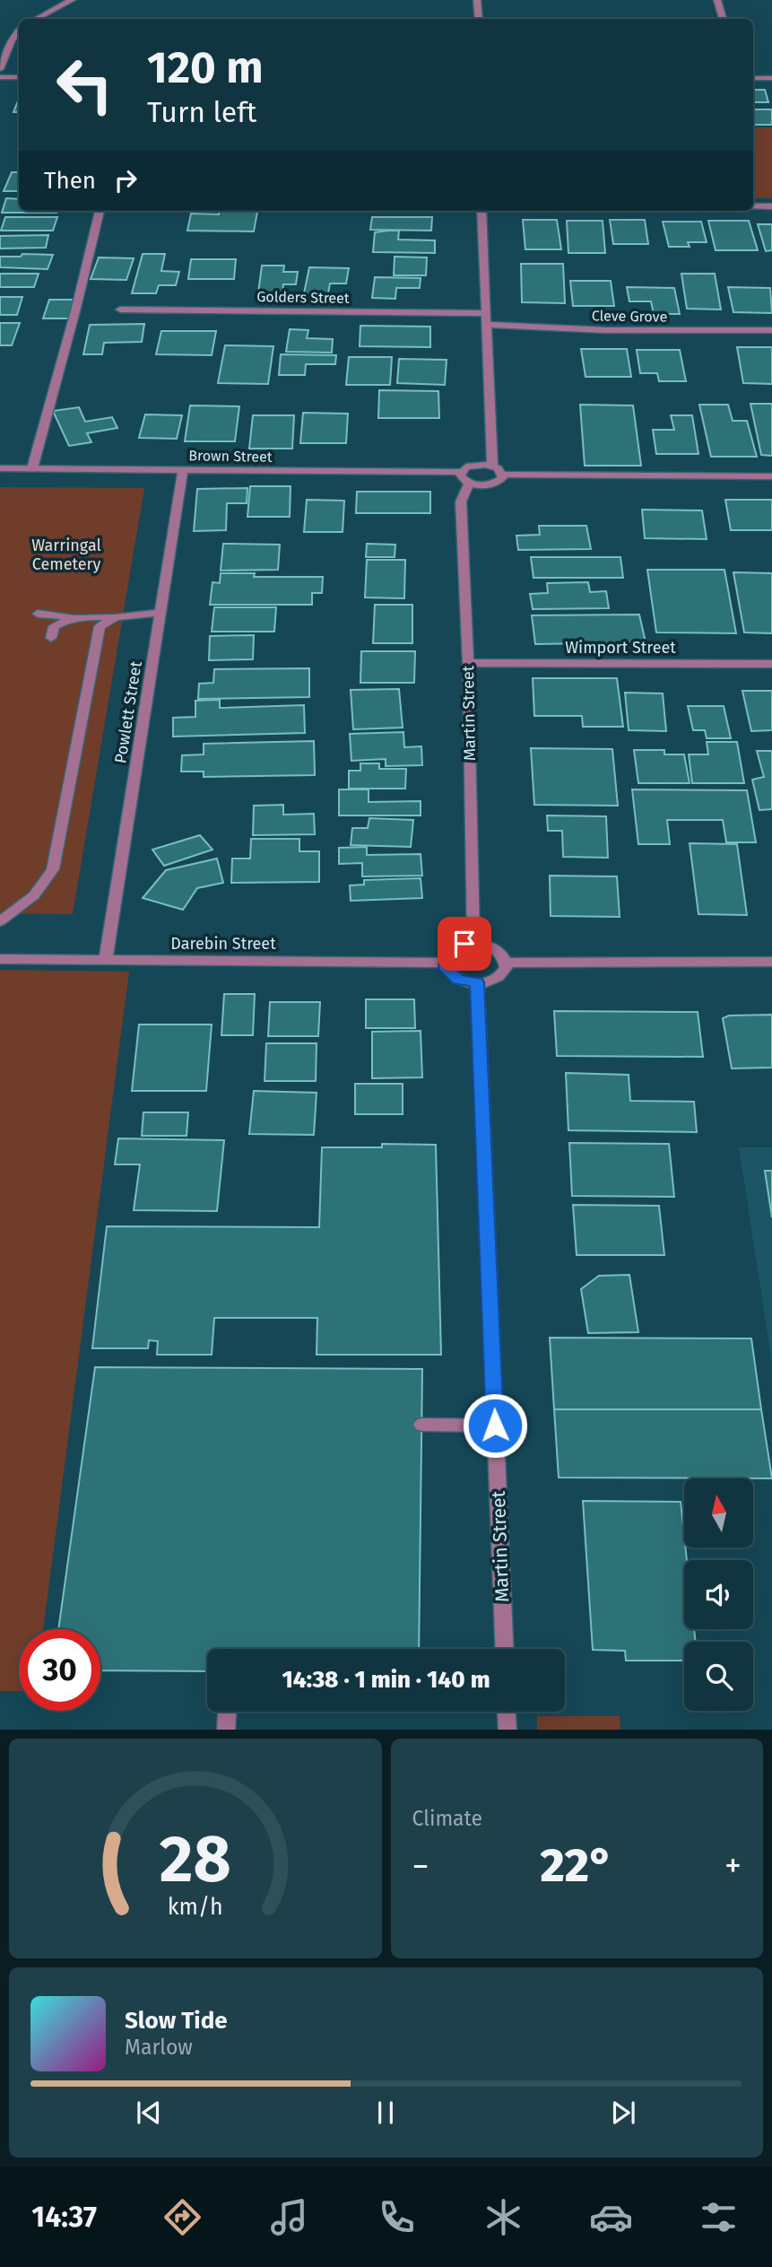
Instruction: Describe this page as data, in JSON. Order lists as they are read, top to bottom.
{
  "streets": {
    "street": [
      "Golders Street",
      "Cleve Grove",
      "Brown Street",
      "Wimport Street",
      "Powlett Street",
      "Martin Street",
      "Darebin Street"
    ]
  },
  "crossings": [
    ["Brown Street", "Powlett Street"],
    ["Wimport Street", "Martin Street"],
    ["Powlett Street", "Darebin Street"],
    ["Martin Street", "Darebin Street"]
  ],
  "parks": ["Warringal Cemetery"],
  "north": "top",
  "page": {
    "turn": ["120 m", "Turn left"],
    "then": "Then",
    "limit": "30",
    "trip": "14:38 · 1 min · 140 m",
    "tile": "Climate",
    "heat": ["−", "22°", "+"],
    "song": ["Slow Tide", "Marlow"],
    "tabs": "14:37",
    "gauge": ["28", "km/h"]
  }
}
